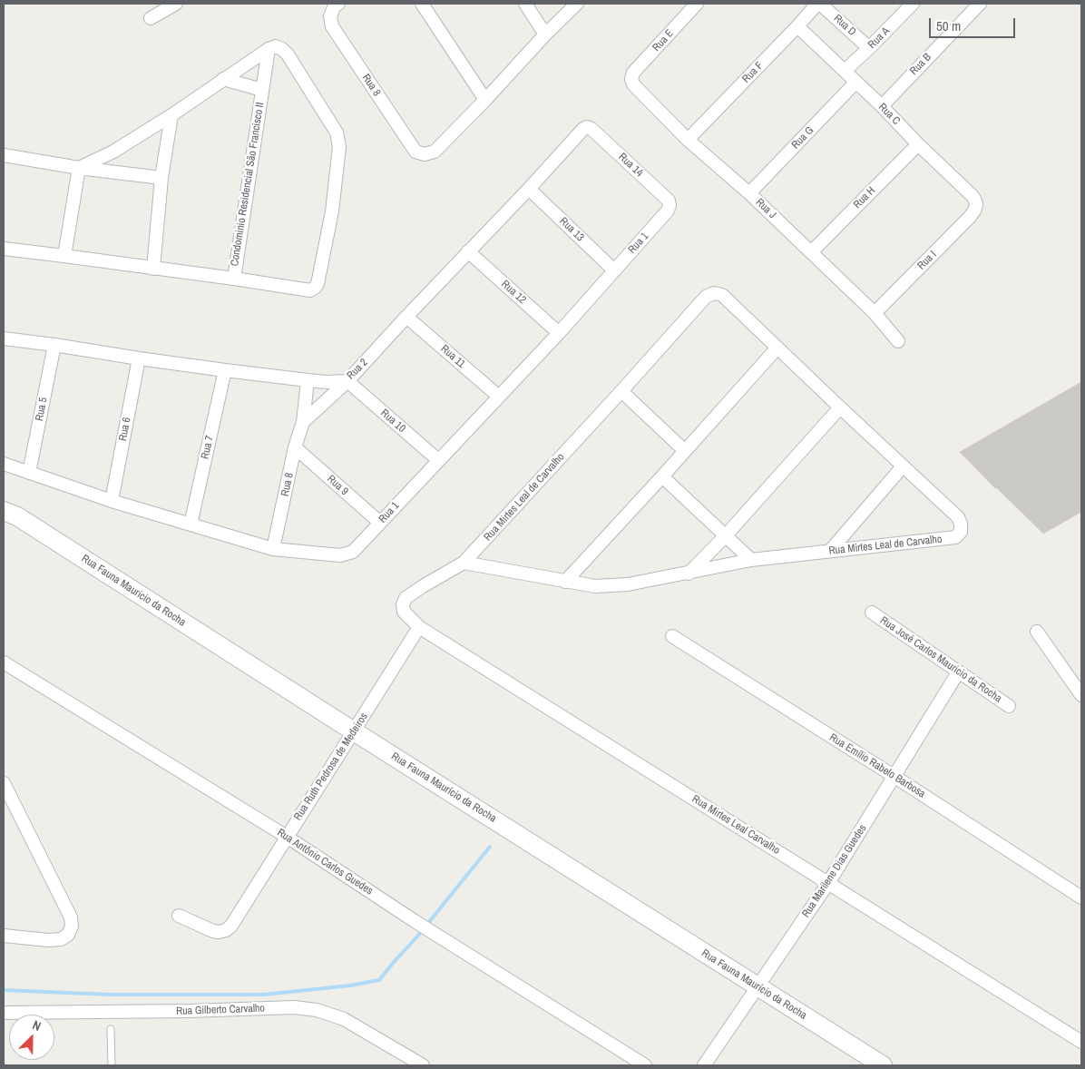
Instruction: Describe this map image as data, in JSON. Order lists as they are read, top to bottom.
{
  "streets": {
    "street": [
      "Rua D",
      "Rua A",
      "Rua E",
      "Rua B",
      "Rua F",
      "Rua 8",
      "Rua C",
      "Rua G",
      "Rua 14",
      "Condominio Residencial São Francisco II",
      "Rua H",
      "Rua J",
      "Rua 13",
      "Rua 1",
      "Rua I",
      "Rua 12",
      "Rua 11",
      "Rua 2",
      "Rua 5",
      "Rua 10",
      "Rua 6",
      "Rua 7",
      "Rua 9",
      "Rua Mirtes Leal de Carvalho",
      "Rua Fauna Maurício da Rocha",
      "Rua José Carlos Mauricio da Rocha",
      "Rua Emílio Rabelo Barbosa",
      "Rua Ruth Pedrosa de Medeiros",
      "Rua Mirtes Leal Carvalho",
      "Rua Antônio Carlos Guedes",
      "Rua Marilene Dias Guedes",
      "Rua Gilberto Carvalho"
    ]
  },
  "crossings": [
    ["Rua D", "Rua A"],
    ["Rua D", "Rua F"],
    ["Rua A", "Rua C"],
    ["Rua E", "Rua J"],
    ["Rua B", "Rua C"],
    ["Rua F", "Rua C"],
    ["Rua F", "Rua J"],
    ["Rua 8", "Rua 1"],
    ["Rua 8", "Rua 2"],
    ["Rua 8", "Rua 9"],
    ["Rua C", "Rua G"],
    ["Rua C", "Rua H"],
    ["Rua C", "Rua I"],
    ["Rua G", "Rua J"],
    ["Rua 14", "Rua 1"],
    ["Rua 14", "Rua 2"],
    ["Rua H", "Rua J"],
    ["Rua J", "Rua I"],
    ["Rua 13", "Rua 1"],
    ["Rua 13", "Rua 2"],
    ["Rua 1", "Rua 12"],
    ["Rua 1", "Rua 11"],
    ["Rua 1", "Rua 5"],
    ["Rua 1", "Rua 10"],
    ["Rua 1", "Rua 6"],
    ["Rua 1", "Rua 7"],
    ["Rua 1", "Rua 9"],
    ["Rua 12", "Rua 2"],
    ["Rua 11", "Rua 2"],
    ["Rua 2", "Rua 5"],
    ["Rua 2", "Rua 10"],
    ["Rua 2", "Rua 6"],
    ["Rua 2", "Rua 7"],
    ["Rua Mirtes Leal de Carvalho", "Rua Mirtes Leal Carvalho"],
    ["Rua Fauna Maurício da Rocha", "Rua Ruth Pedrosa de Medeiros"],
    ["Rua Fauna Maurício da Rocha", "Rua Marilene Dias Guedes"],
    ["Rua José Carlos Mauricio da Rocha", "Rua Marilene Dias Guedes"],
    ["Rua Emílio Rabelo Barbosa", "Rua Marilene Dias Guedes"],
    ["Rua Ruth Pedrosa de Medeiros", "Rua Mirtes Leal Carvalho"],
    ["Rua Ruth Pedrosa de Medeiros", "Rua Antônio Carlos Guedes"],
    ["Rua Mirtes Leal Carvalho", "Rua Marilene Dias Guedes"]
  ],
  "scale_bar": "50 m",
  "north": "top right"
}
